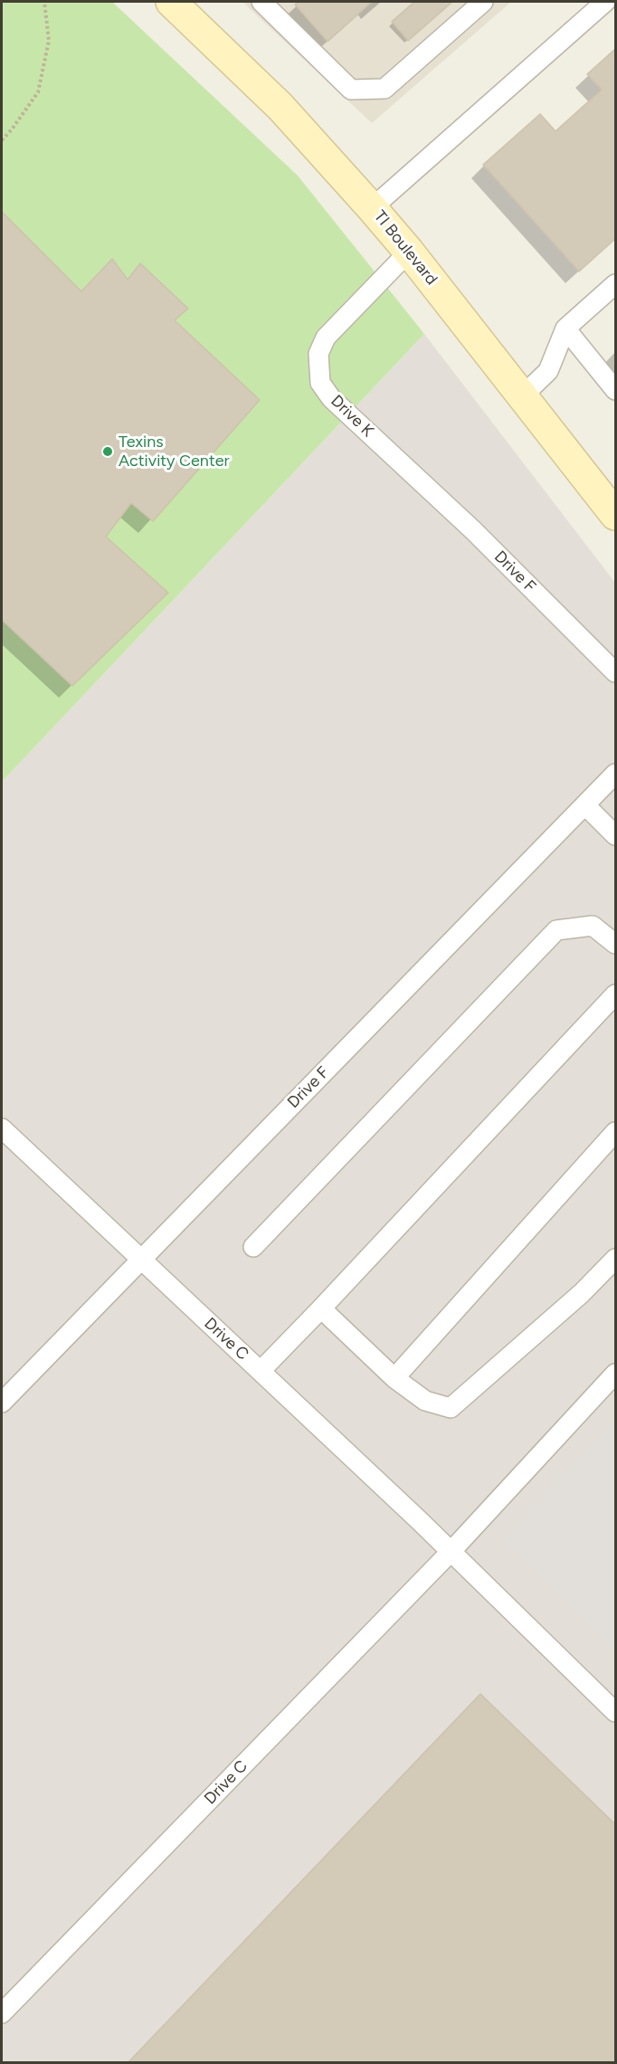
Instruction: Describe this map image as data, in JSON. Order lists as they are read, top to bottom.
{
  "streets": {
    "street": ["TI Boulevard"],
    "lane": ["Drive K", "Drive F", "Drive C"]
  },
  "crossings": [
    ["TI Boulevard", "Drive K"],
    ["Drive K", "Drive F"],
    ["Drive F", "Drive C"]
  ],
  "places": ["Texins Activity Center"]
}
